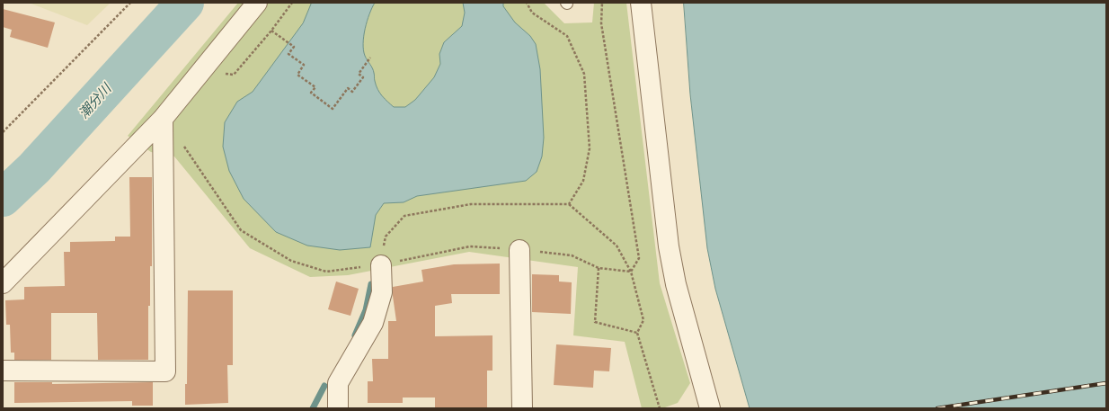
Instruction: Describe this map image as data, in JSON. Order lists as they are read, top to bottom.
{
  "water": ["潮分川"]
}
